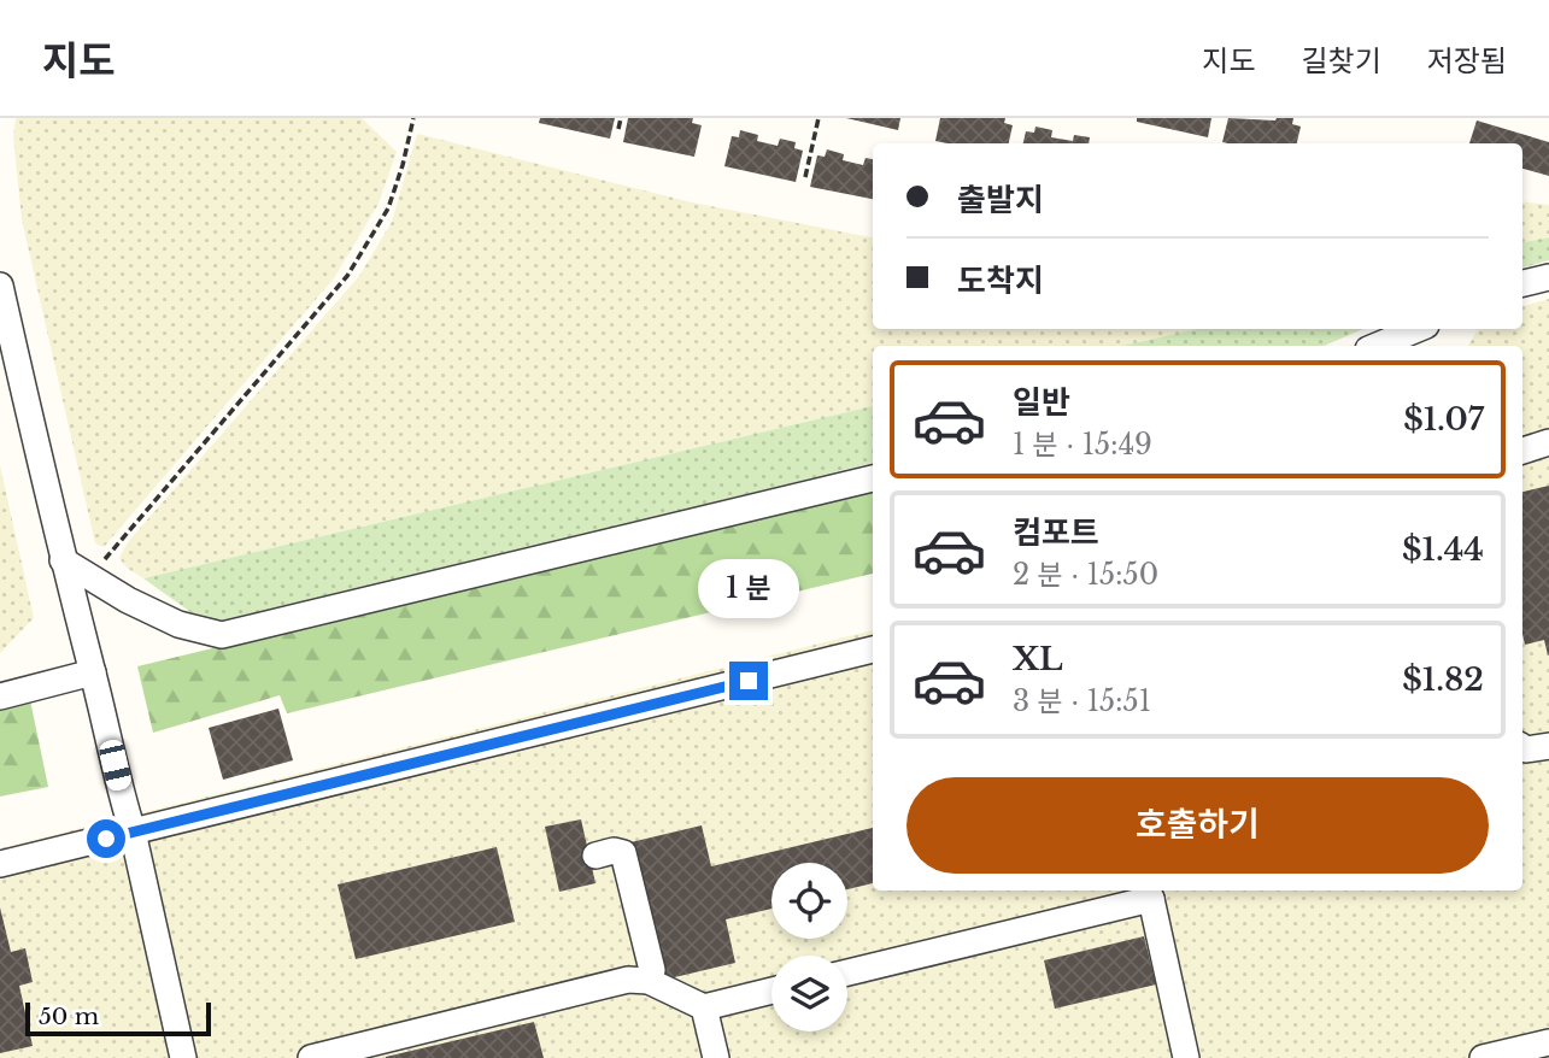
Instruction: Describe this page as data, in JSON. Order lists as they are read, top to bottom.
{
  "scale_bar": "50 m",
  "page": {
    "header": "지도",
    "nav": ["지도", "길찾기", "저장됨"],
    "banner": ["출발지", "도착지"],
    "list": [
      {
        "name": "일반",
        "note": "1 분 · 15:49",
        "value": "$1.07"
      },
      {
        "name": "컴포트",
        "note": "2 분 · 15:50",
        "value": "$1.44"
      },
      {
        "name": "XL",
        "note": "3 분 · 15:51",
        "value": "$1.82"
      }
    ],
    "bubble": "1 분",
    "buttons": "호출하기",
    "scale": "50 m"
  }
}
